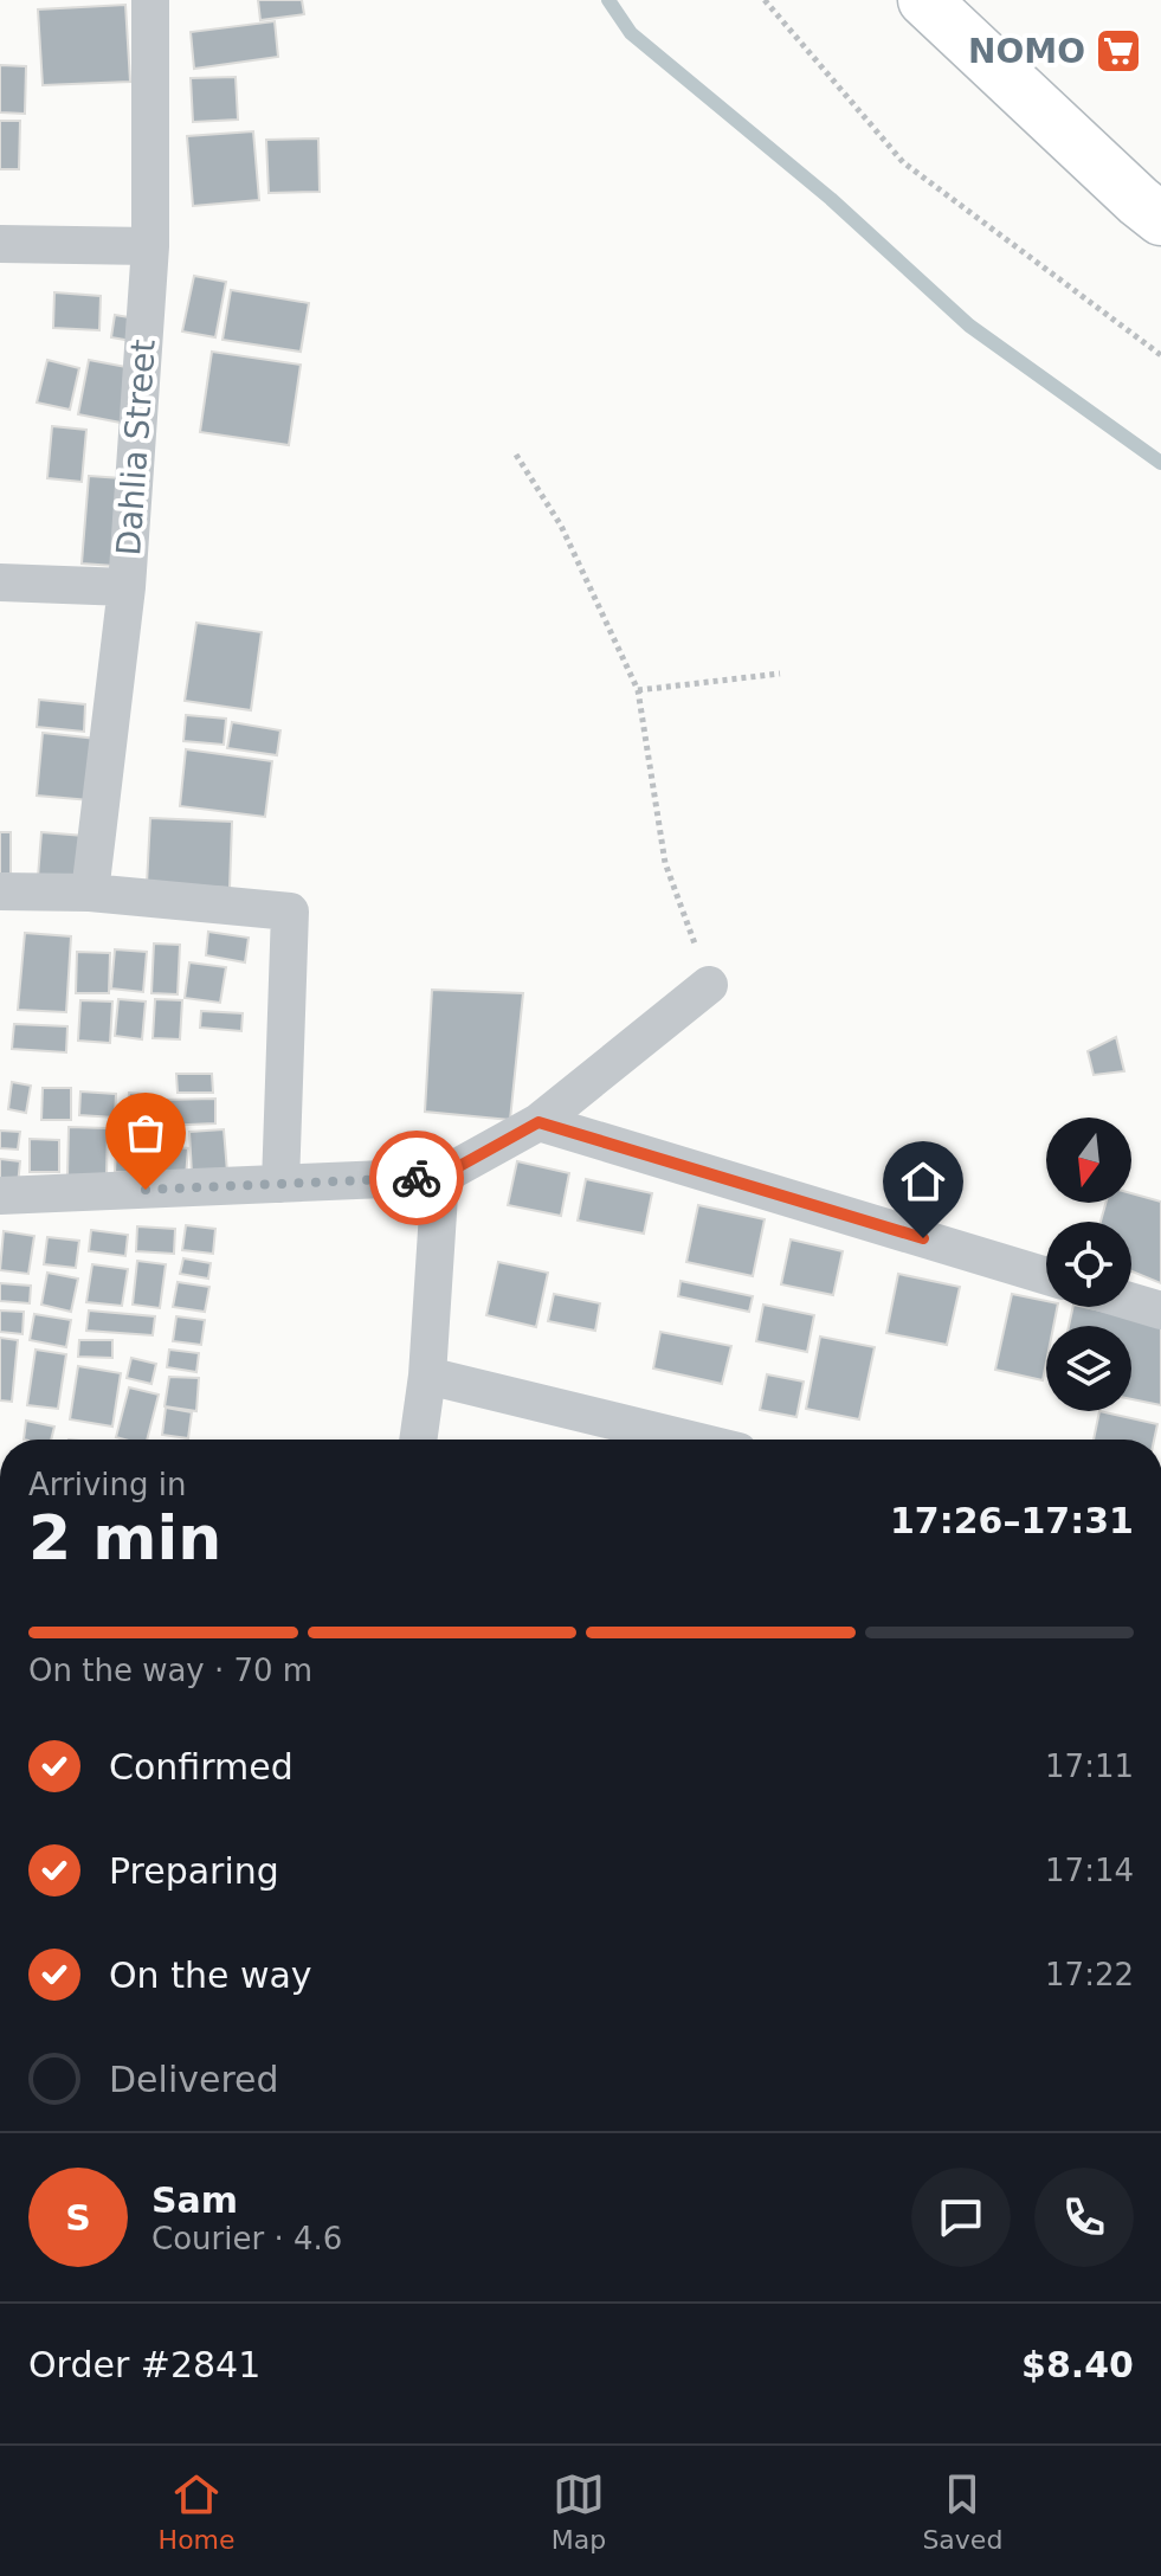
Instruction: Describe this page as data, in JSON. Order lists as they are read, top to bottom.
{
  "streets": {
    "street": ["Dahlia Street"]
  },
  "places": {
    "supermarket": ["NOMO"]
  },
  "north": "bottom",
  "page": {
    "heading": ["2 min", "Arriving in", "17:26–17:31"],
    "panel": [
      "Sam",
      "Courier · 4.6",
      "Order #2841",
      "$8.40"
    ],
    "bar": "On the way · 70 m",
    "list": [
      ["Confirmed", "17:11"],
      ["Preparing", "17:14"],
      ["On the way", "17:22"],
      "Delivered"
    ],
    "round": "S",
    "tabs": ["Home", "Map", "Saved"]
  }
}
